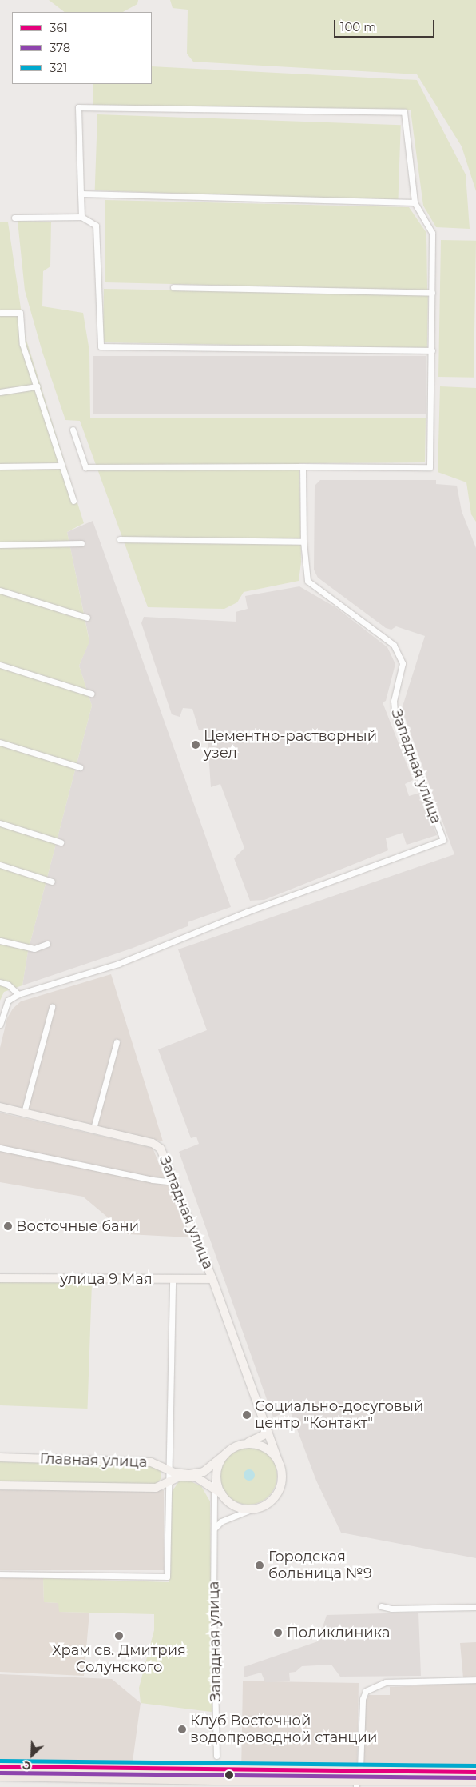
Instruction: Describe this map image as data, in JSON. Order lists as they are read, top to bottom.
{
  "streets": {
    "street": ["Западная улица", "улица 9 Мая", "Главная улица"]
  },
  "crossings": [
    ["Западная улица", "улица 9 Мая"],
    ["Западная улица", "Главная улица"]
  ],
  "places": [
    "Цементно-растворный узел",
    "Восточные бани",
    "Социально-досуговый центр \"Контакт\"",
    "Городская больница №9",
    "Поликлиника",
    "Храм св. Дмитрия Солунского",
    "Клуб Восточной водопроводной станции"
  ],
  "lines": ["transit line 321", "transit line 361", "transit line 378"],
  "legend": ["361", "378", "321"],
  "scale_bar": "100 m",
  "north": "bottom left"
}
